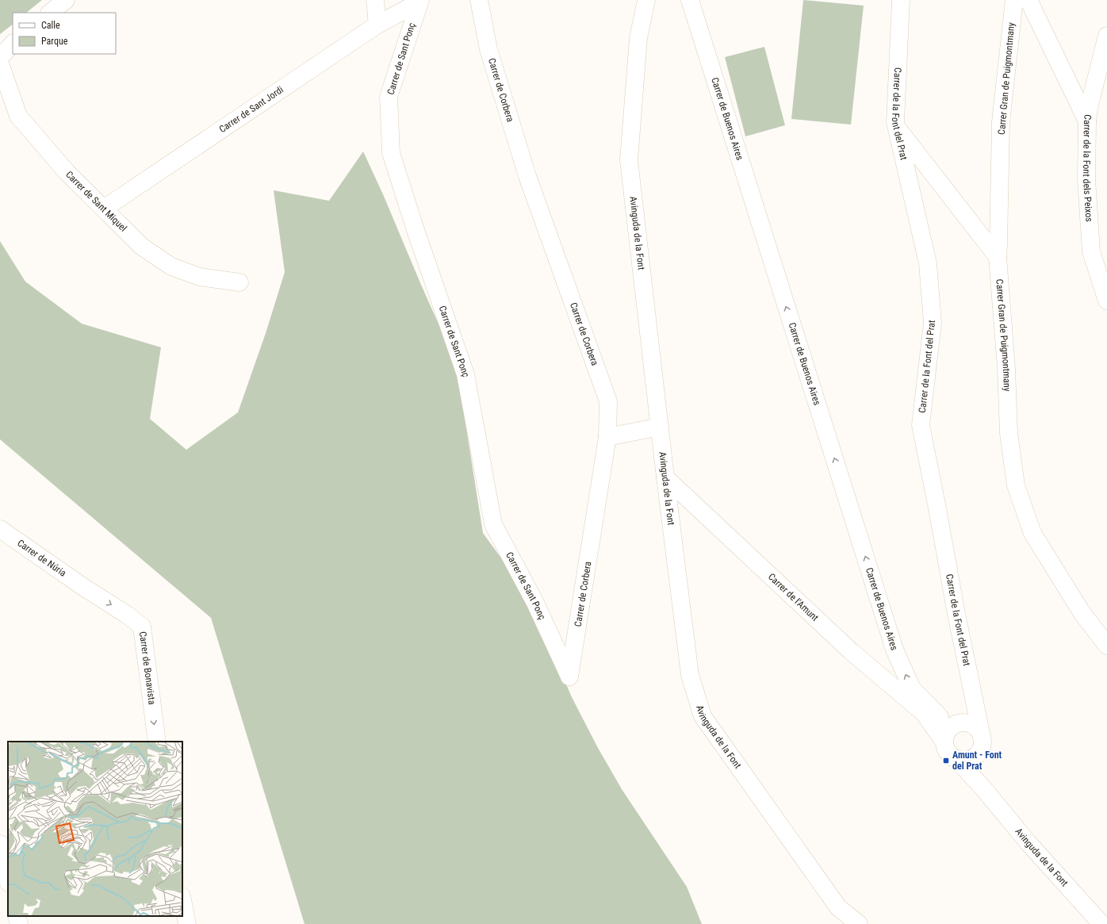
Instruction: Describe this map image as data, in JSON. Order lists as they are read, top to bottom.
{
  "streets": {
    "street": [
      "Carrer de Sant Ponç",
      "Carrer Gran de Puigmontmany",
      "Carrer de Corbera",
      "Carrer de Sant Jordi",
      "Carrer de la Font del Prat",
      "Carrer de Buenos Aires",
      "Carrer de la Font dels Peixos",
      "Carrer de Sant Miquel",
      "Avinguda de la Font",
      "Carrer de Núria",
      "Carrer de l'Amunt",
      "Carrer de Bonavista"
    ]
  },
  "crossings": [
    ["Carrer de Sant Ponç", "Carrer de Corbera"],
    ["Carrer de Sant Ponç", "Carrer de Sant Jordi"],
    ["Carrer de Sant Jordi", "Carrer de Sant Miquel"],
    ["Carrer de Buenos Aires", "Carrer de l'Amunt"],
    ["Avinguda de la Font", "Carrer de l'Amunt"],
    ["Carrer de Núria", "Carrer de Bonavista"]
  ],
  "one_way": ["Carrer de Buenos Aires", "Carrer de Bonavista"],
  "places": {
    "transit": ["Amunt - Font del Prat"]
  },
  "legend": ["Calle", "Parque"]
}
